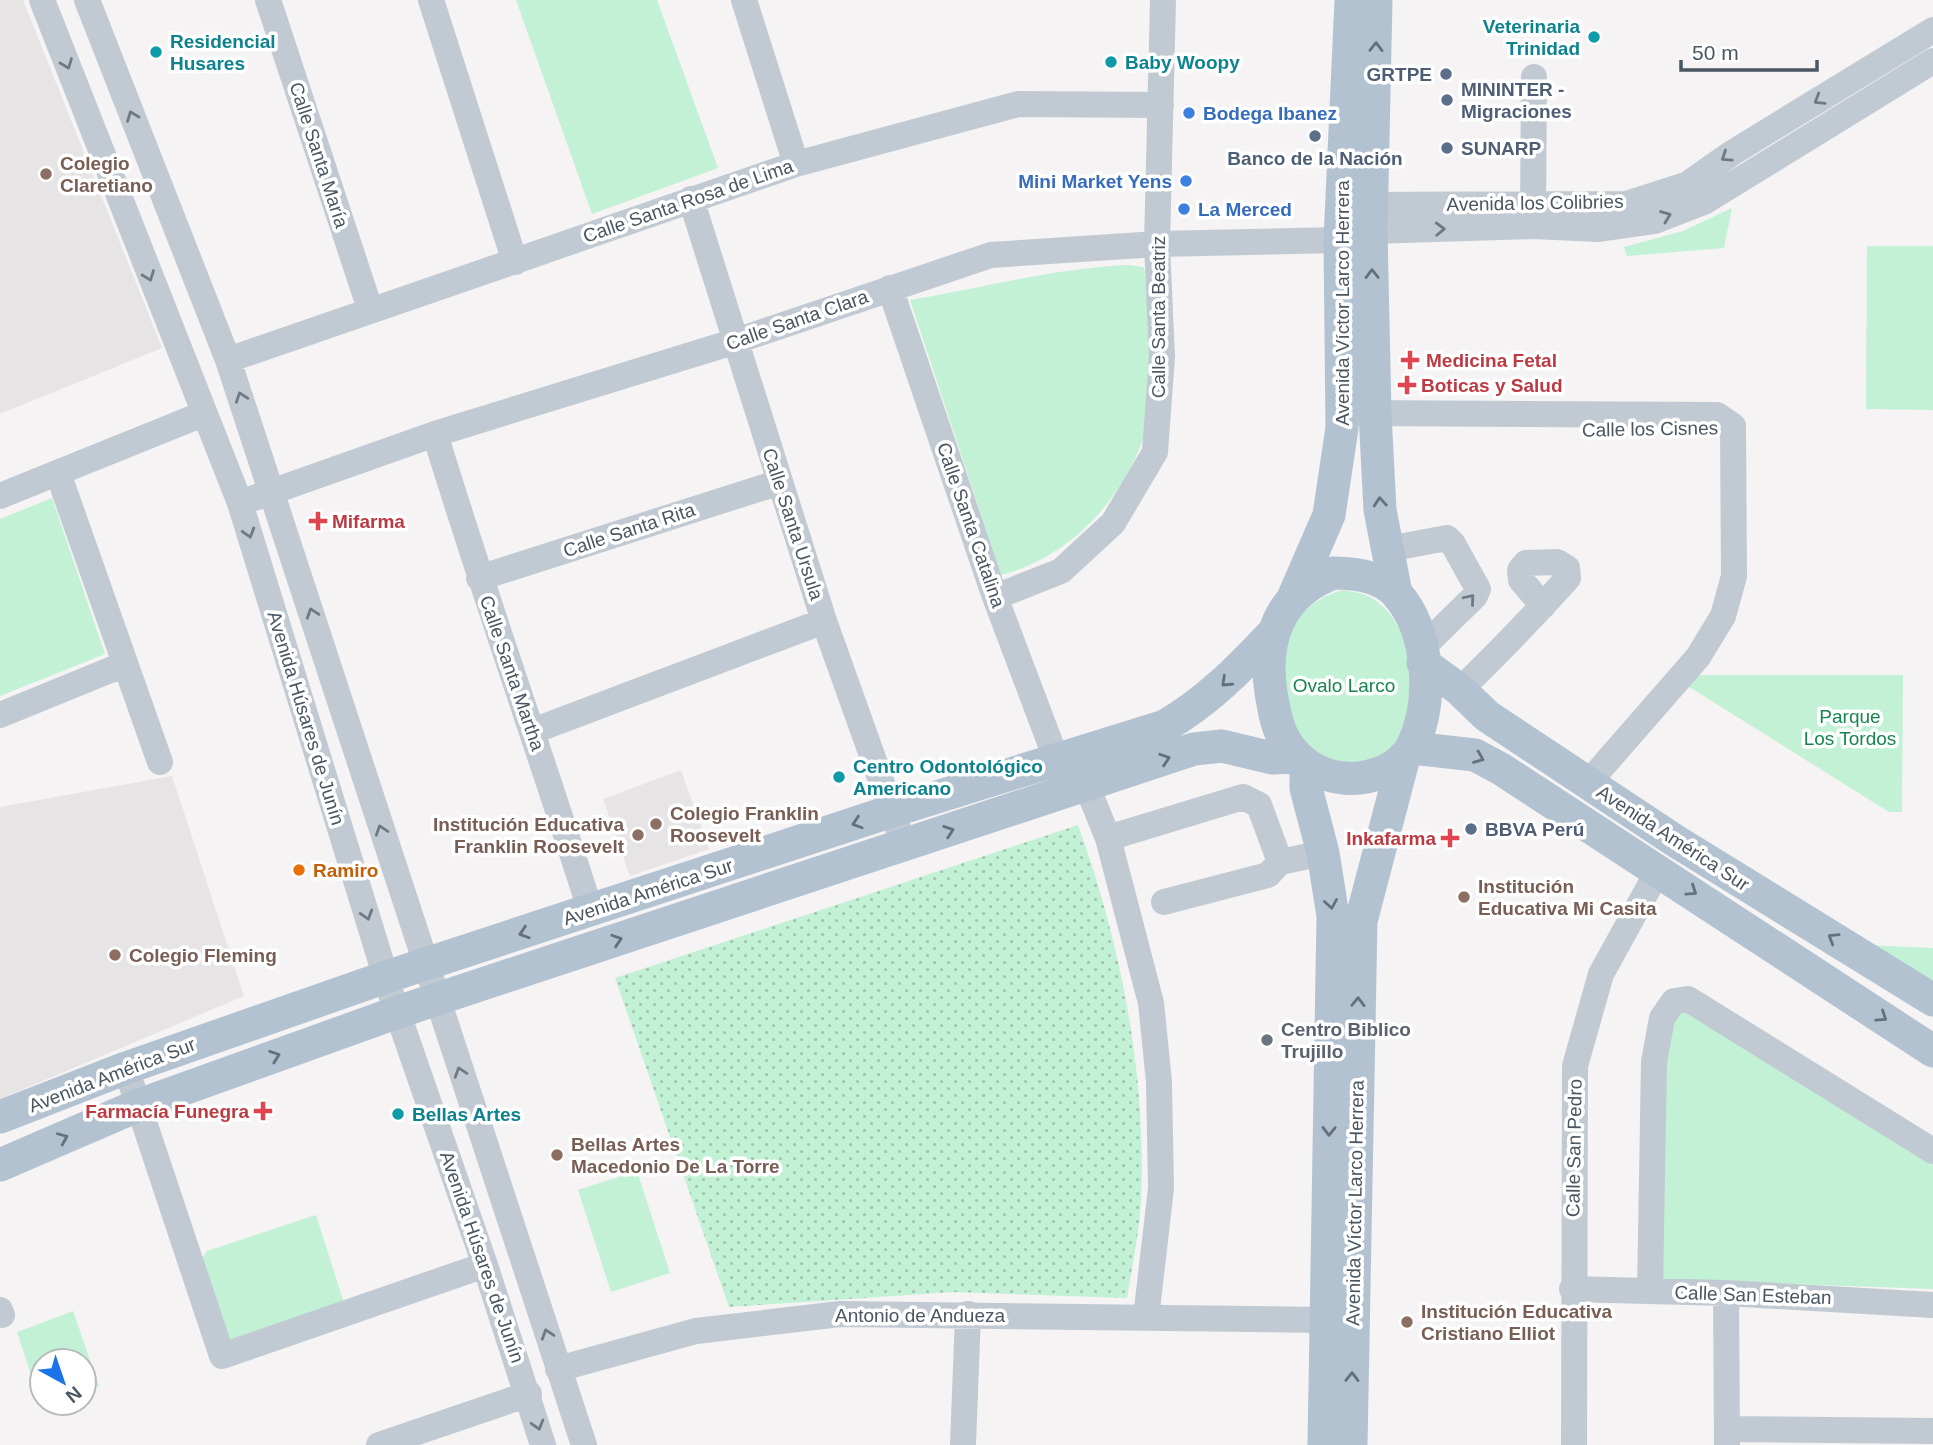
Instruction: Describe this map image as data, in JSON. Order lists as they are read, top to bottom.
{
  "streets": {
    "main road": ["Avenida Víctor Larco Herrera", "Avenida América Sur"],
    "street": [
      "Calle Santa María",
      "Calle Santa Rosa de Lima",
      "Avenida los Colibries",
      "Calle Santa Beatriz",
      "Calle Santa Clara",
      "Calle los Cisnes",
      "Calle Santa Ursula",
      "Calle Santa Catalina",
      "Calle Santa Rita",
      "Calle Santa Martha",
      "Avenida Húsares de Junín",
      "Calle San Pedro",
      "Calle San Esteban",
      "Antonio de Andueza"
    ]
  },
  "crossings": [
    ["Calle Santa María", "Calle Santa Rosa de Lima"],
    ["Calle Santa Rosa de Lima", "Calle Santa Beatriz"],
    ["Calle Santa Rosa de Lima", "Calle Santa Ursula"],
    ["Calle Santa Rosa de Lima", "Avenida Húsares de Junín"],
    ["Avenida los Colibries", "Avenida Víctor Larco Herrera"],
    ["Avenida los Colibries", "Calle Santa Clara"],
    ["Avenida Víctor Larco Herrera", "Calle Santa Clara"],
    ["Avenida Víctor Larco Herrera", "Calle los Cisnes"],
    ["Avenida Víctor Larco Herrera", "Avenida América Sur"],
    ["Avenida Víctor Larco Herrera", "Antonio de Andueza"],
    ["Calle Santa Beatriz", "Calle Santa Clara"],
    ["Calle Santa Beatriz", "Calle Santa Catalina"],
    ["Calle Santa Clara", "Calle Santa Ursula"],
    ["Calle Santa Clara", "Calle Santa Catalina"],
    ["Calle Santa Clara", "Calle Santa Martha"],
    ["Calle Santa Clara", "Avenida Húsares de Junín"],
    ["Calle los Cisnes", "Avenida América Sur"],
    ["Calle Santa Ursula", "Calle Santa Rita"],
    ["Calle Santa Ursula", "Avenida América Sur"],
    ["Calle Santa Catalina", "Avenida América Sur"],
    ["Calle Santa Rita", "Calle Santa Martha"],
    ["Calle Santa Martha", "Avenida América Sur"],
    ["Avenida Húsares de Junín", "Avenida América Sur"],
    ["Avenida Húsares de Junín", "Antonio de Andueza"],
    ["Avenida América Sur", "Calle San Pedro"],
    ["Calle San Pedro", "Calle San Esteban"]
  ],
  "parks": ["Ovalo Larco", "Parque Los Tordos"],
  "places": {
    "other": [
      "Veterinaria Trinidad",
      "Residencial Husares",
      "Baby Woopy",
      "GRTPE",
      "MININTER - Migraciones",
      "Bodega Ibanez",
      "Banco de la Nación",
      "SUNARP",
      "Colegio Claretiano",
      "Mini Market Yens",
      "La Merced",
      "Centro Odontológico Americano",
      "Colegio Franklin Roosevelt",
      "BBVA Perú",
      "Institución Educativa Franklin Roosevelt",
      "Ramiro",
      "Institución Educativa Mi Casita",
      "Colegio Fleming",
      "Centro Biblico Trujillo",
      "Bellas Artes",
      "Bellas Artes Macedonio De La Torre",
      "Institución Educativa Cristiano Elliot"
    ],
    "health": [
      "Medicina Fetal",
      "Boticas y Salud",
      "Mifarma",
      "Inkafarma",
      "Farmacía Funegra"
    ]
  },
  "scale_bar": "50 m",
  "north": "bottom right"
}
